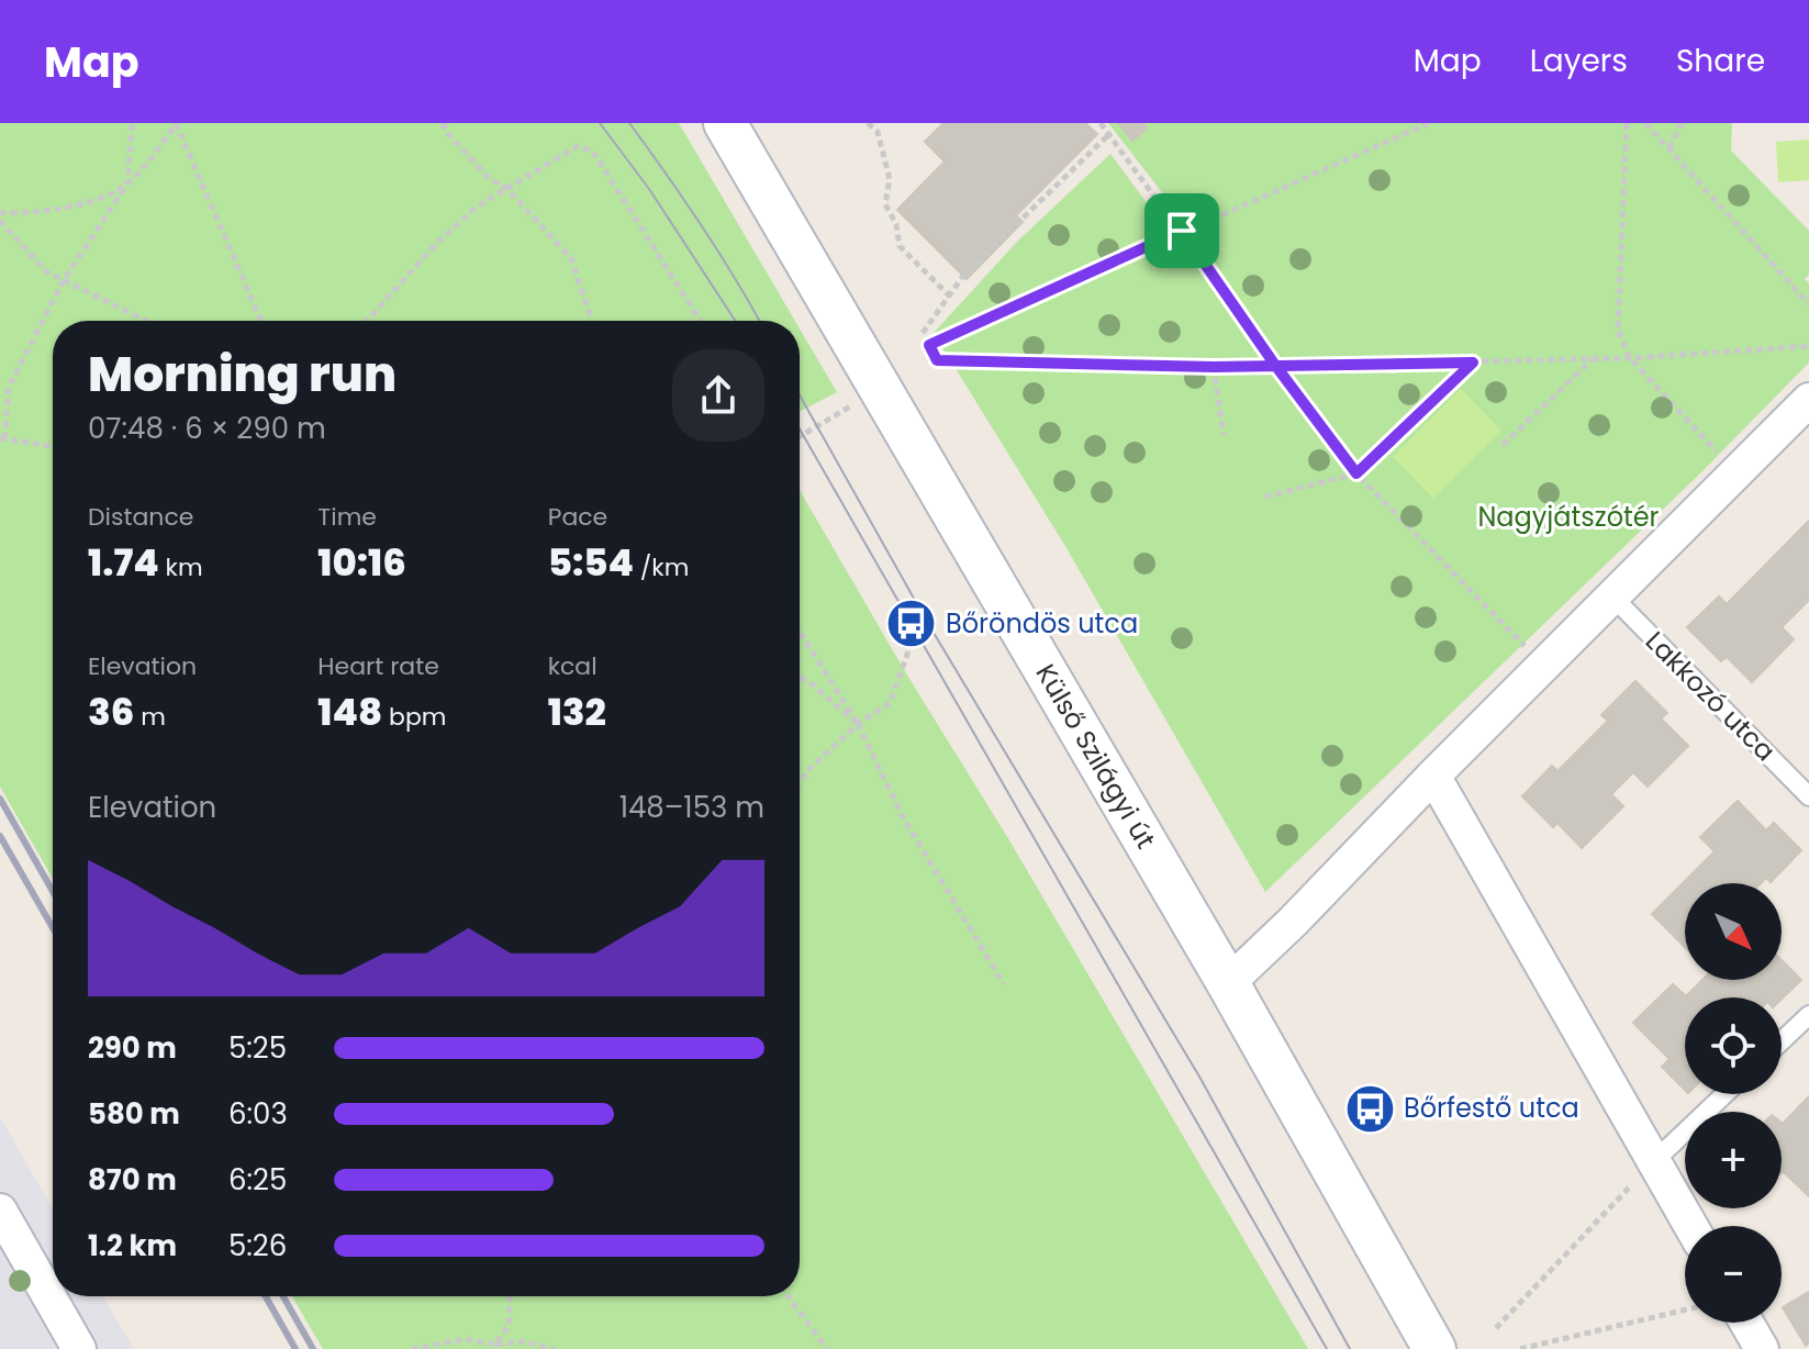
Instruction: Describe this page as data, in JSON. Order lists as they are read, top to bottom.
{
  "streets": {
    "street": ["Külső Szilágyi út"],
    "lane": ["Lakkozó utca"]
  },
  "parks": ["Nagyjátszótér"],
  "places": {
    "bus stop": ["Bőröndös utca", "Bőrfestő utca"]
  },
  "north": "bottom right",
  "page": {
    "header": "Map",
    "nav": ["Map", "Layers", "Share"],
    "heading": ["Morning run", "07:48 · 6 × 290 m"],
    "stats": [
      ["Distance", "1.74 km"],
      ["Time", "10:16"],
      ["Pace", "5:54 /km"],
      ["Elevation", "36 m"],
      ["Heart rate", "148 bpm"],
      ["kcal", "132"]
    ],
    "chart": ["Elevation", "148–153 m"],
    "map_buttons": ["+", "−"],
    "list": [
      {
        "name": "290 m",
        "note": "5:25"
      },
      {
        "name": "580 m",
        "note": "6:03"
      },
      {
        "name": "870 m",
        "note": "6:25"
      },
      {
        "name": "1.2 km",
        "note": "5:26"
      }
    ]
  }
}
